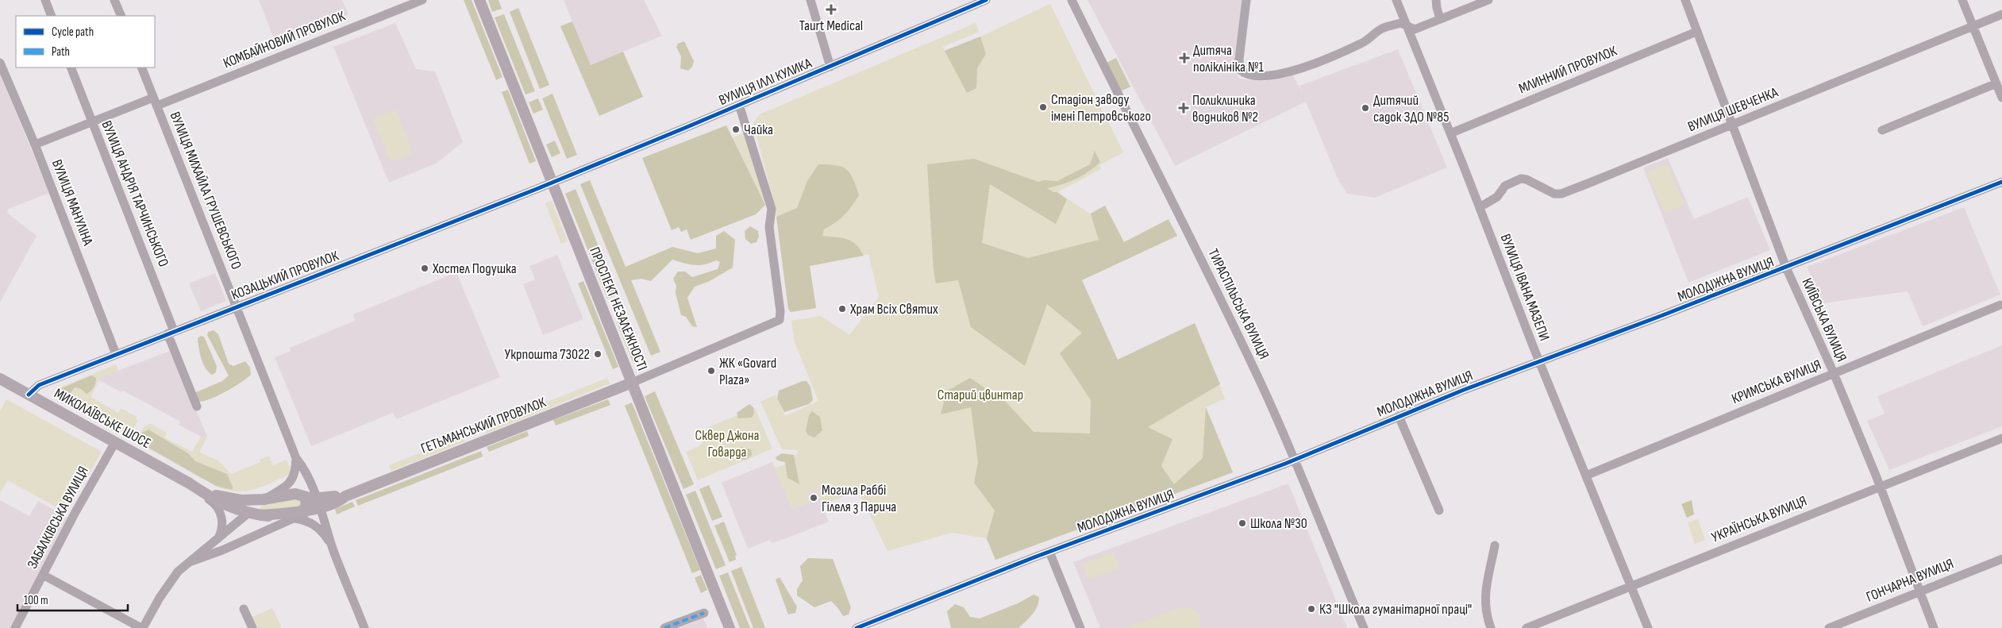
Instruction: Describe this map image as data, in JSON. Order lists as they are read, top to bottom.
{
  "streets": {
    "main road": ["ПРОСПЕКТ НЕЗАЛЕЖНОСТІ", "МИКОЛАЇВСЬКЕ ШОСЕ", "ГЕТЬМАНСЬКИЙ ПРОВУЛОК"],
    "street": [
      "КОМБАЙНОВИЙ ПРОВУЛОК",
      "МЛИННИЙ ПРОВУЛОК",
      "ВУЛИЦЯ ІЛЛІ КУЛИКА",
      "ВУЛИЦЯ ШЕВЧЕНКА",
      "ВУЛИЦЯ МИХАЙЛА ГРУШЕВСЬКОГО",
      "ВУЛИЦЯ АНДРІЯ ТАРЧИНСЬКОГО",
      "ВУЛИЦЯ МАНУЛІНА",
      "КОЗАЦЬКИЙ ПРОВУЛОК",
      "МОЛОДІЖНА ВУЛИЦЯ",
      "ВУЛИЦЯ ІВАНА МАЗЕПИ",
      "ТИРАСПІЛЬСЬКА ВУЛИЦЯ",
      "КИЇВСЬКА ВУЛИЦЯ",
      "КРИМСЬКА ВУЛИЦЯ",
      "ЗАБАЛКІВСЬКА ВУЛИЦЯ",
      "УКРАЇНСЬКА ВУЛИЦЯ",
      "ГОНЧАРНА ВУЛИЦЯ"
    ]
  },
  "crossings": [
    ["КОМБАЙНОВИЙ ПРОВУЛОК", "ВУЛИЦЯ МИХАЙЛА ГРУШЕВСЬКОГО"],
    ["КОМБАЙНОВИЙ ПРОВУЛОК", "ВУЛИЦЯ АНДРІЯ ТАРЧИНСЬКОГО"],
    ["КОМБАЙНОВИЙ ПРОВУЛОК", "ВУЛИЦЯ МАНУЛІНА"],
    ["МЛИННИЙ ПРОВУЛОК", "ВУЛИЦЯ ІВАНА МАЗЕПИ"],
    ["МЛИННИЙ ПРОВУЛОК", "КИЇВСЬКА ВУЛИЦЯ"],
    ["ВУЛИЦЯ ІЛЛІ КУЛИКА", "КОЗАЦЬКИЙ ПРОВУЛОК"],
    ["ВУЛИЦЯ ІЛЛІ КУЛИКА", "ПРОСПЕКТ НЕЗАЛЕЖНОСТІ"],
    ["ВУЛИЦЯ ШЕВЧЕНКА", "ВУЛИЦЯ ІВАНА МАЗЕПИ"],
    ["ВУЛИЦЯ ШЕВЧЕНКА", "КИЇВСЬКА ВУЛИЦЯ"],
    ["ВУЛИЦЯ МИХАЙЛА ГРУШЕВСЬКОГО", "КОЗАЦЬКИЙ ПРОВУЛОК"],
    ["ВУЛИЦЯ МИХАЙЛА ГРУШЕВСЬКОГО", "ГЕТЬМАНСЬКИЙ ПРОВУЛОК"],
    ["ВУЛИЦЯ АНДРІЯ ТАРЧИНСЬКОГО", "КОЗАЦЬКИЙ ПРОВУЛОК"],
    ["ВУЛИЦЯ МАНУЛІНА", "КОЗАЦЬКИЙ ПРОВУЛОК"],
    ["КОЗАЦЬКИЙ ПРОВУЛОК", "ПРОСПЕКТ НЕЗАЛЕЖНОСТІ"],
    ["КОЗАЦЬКИЙ ПРОВУЛОК", "МИКОЛАЇВСЬКЕ ШОСЕ"],
    ["МОЛОДІЖНА ВУЛИЦЯ", "ВУЛИЦЯ ІВАНА МАЗЕПИ"],
    ["МОЛОДІЖНА ВУЛИЦЯ", "ТИРАСПІЛЬСЬКА ВУЛИЦЯ"],
    ["МОЛОДІЖНА ВУЛИЦЯ", "КИЇВСЬКА ВУЛИЦЯ"],
    ["ВУЛИЦЯ ІВАНА МАЗЕПИ", "КРИМСЬКА ВУЛИЦЯ"],
    ["ВУЛИЦЯ ІВАНА МАЗЕПИ", "УКРАЇНСЬКА ВУЛИЦЯ"],
    ["ПРОСПЕКТ НЕЗАЛЕЖНОСТІ", "ГЕТЬМАНСЬКИЙ ПРОВУЛОК"],
    ["КИЇВСЬКА ВУЛИЦЯ", "КРИМСЬКА ВУЛИЦЯ"],
    ["КИЇВСЬКА ВУЛИЦЯ", "УКРАЇНСЬКА ВУЛИЦЯ"],
    ["КИЇВСЬКА ВУЛИЦЯ", "ГОНЧАРНА ВУЛИЦЯ"],
    ["МИКОЛАЇВСЬКЕ ШОСЕ", "ЗАБАЛКІВСЬКА ВУЛИЦЯ"]
  ],
  "parks": ["Старий цвинтар", "Сквер Джона Говарда"],
  "places": {
    "health": ["Taurt Medical", "Дитяча поліклініка №1", "Поликлиника водников №2"],
    "other": [
      "Стадіон заводу імені Петровського",
      "Дитячий садок ЗДО №85",
      "Чайка",
      "Хостел Подушка",
      "Храм Всіх Святих",
      "Укрпошта 73022",
      "ЖК «Govard Plaza»",
      "Могила Раббі Гілеля з Парича",
      "Школа №30",
      "КЗ \"Школа гуманітарної праці\""
    ]
  },
  "legend": ["Cycle path", "Path"],
  "scale_bar": "100 m"
}
